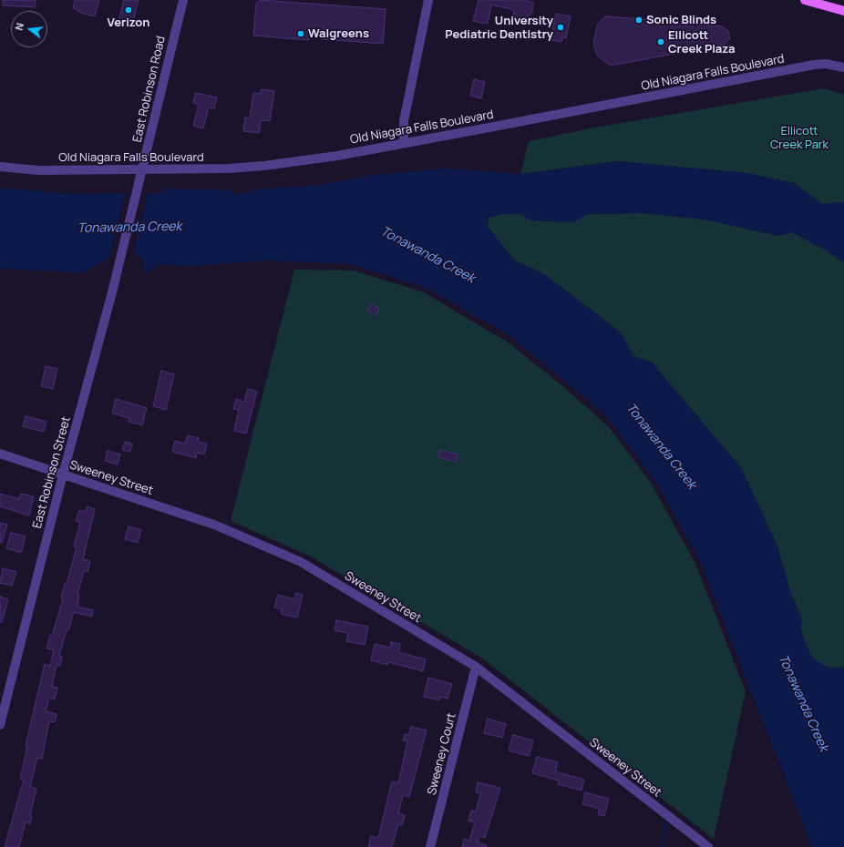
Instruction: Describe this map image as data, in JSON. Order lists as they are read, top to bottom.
{
  "streets": {
    "street": [
      "Old Niagara Falls Boulevard",
      "East Robinson Road",
      "East Robinson Street",
      "Sweeney Street",
      "Sweeney Court"
    ]
  },
  "crossings": [
    ["East Robinson Road", "East Robinson Street"],
    ["East Robinson Street", "Sweeney Street"],
    ["Sweeney Street", "Sweeney Court"]
  ],
  "water": ["Tonawanda Creek"],
  "parks": ["Ellicott Creek Park"],
  "places": [
    "Verizon",
    "Sonic Blinds",
    "University Pediatric Dentistry",
    "Walgreens",
    "Ellicott Creek Plaza"
  ],
  "north": "left"
}
